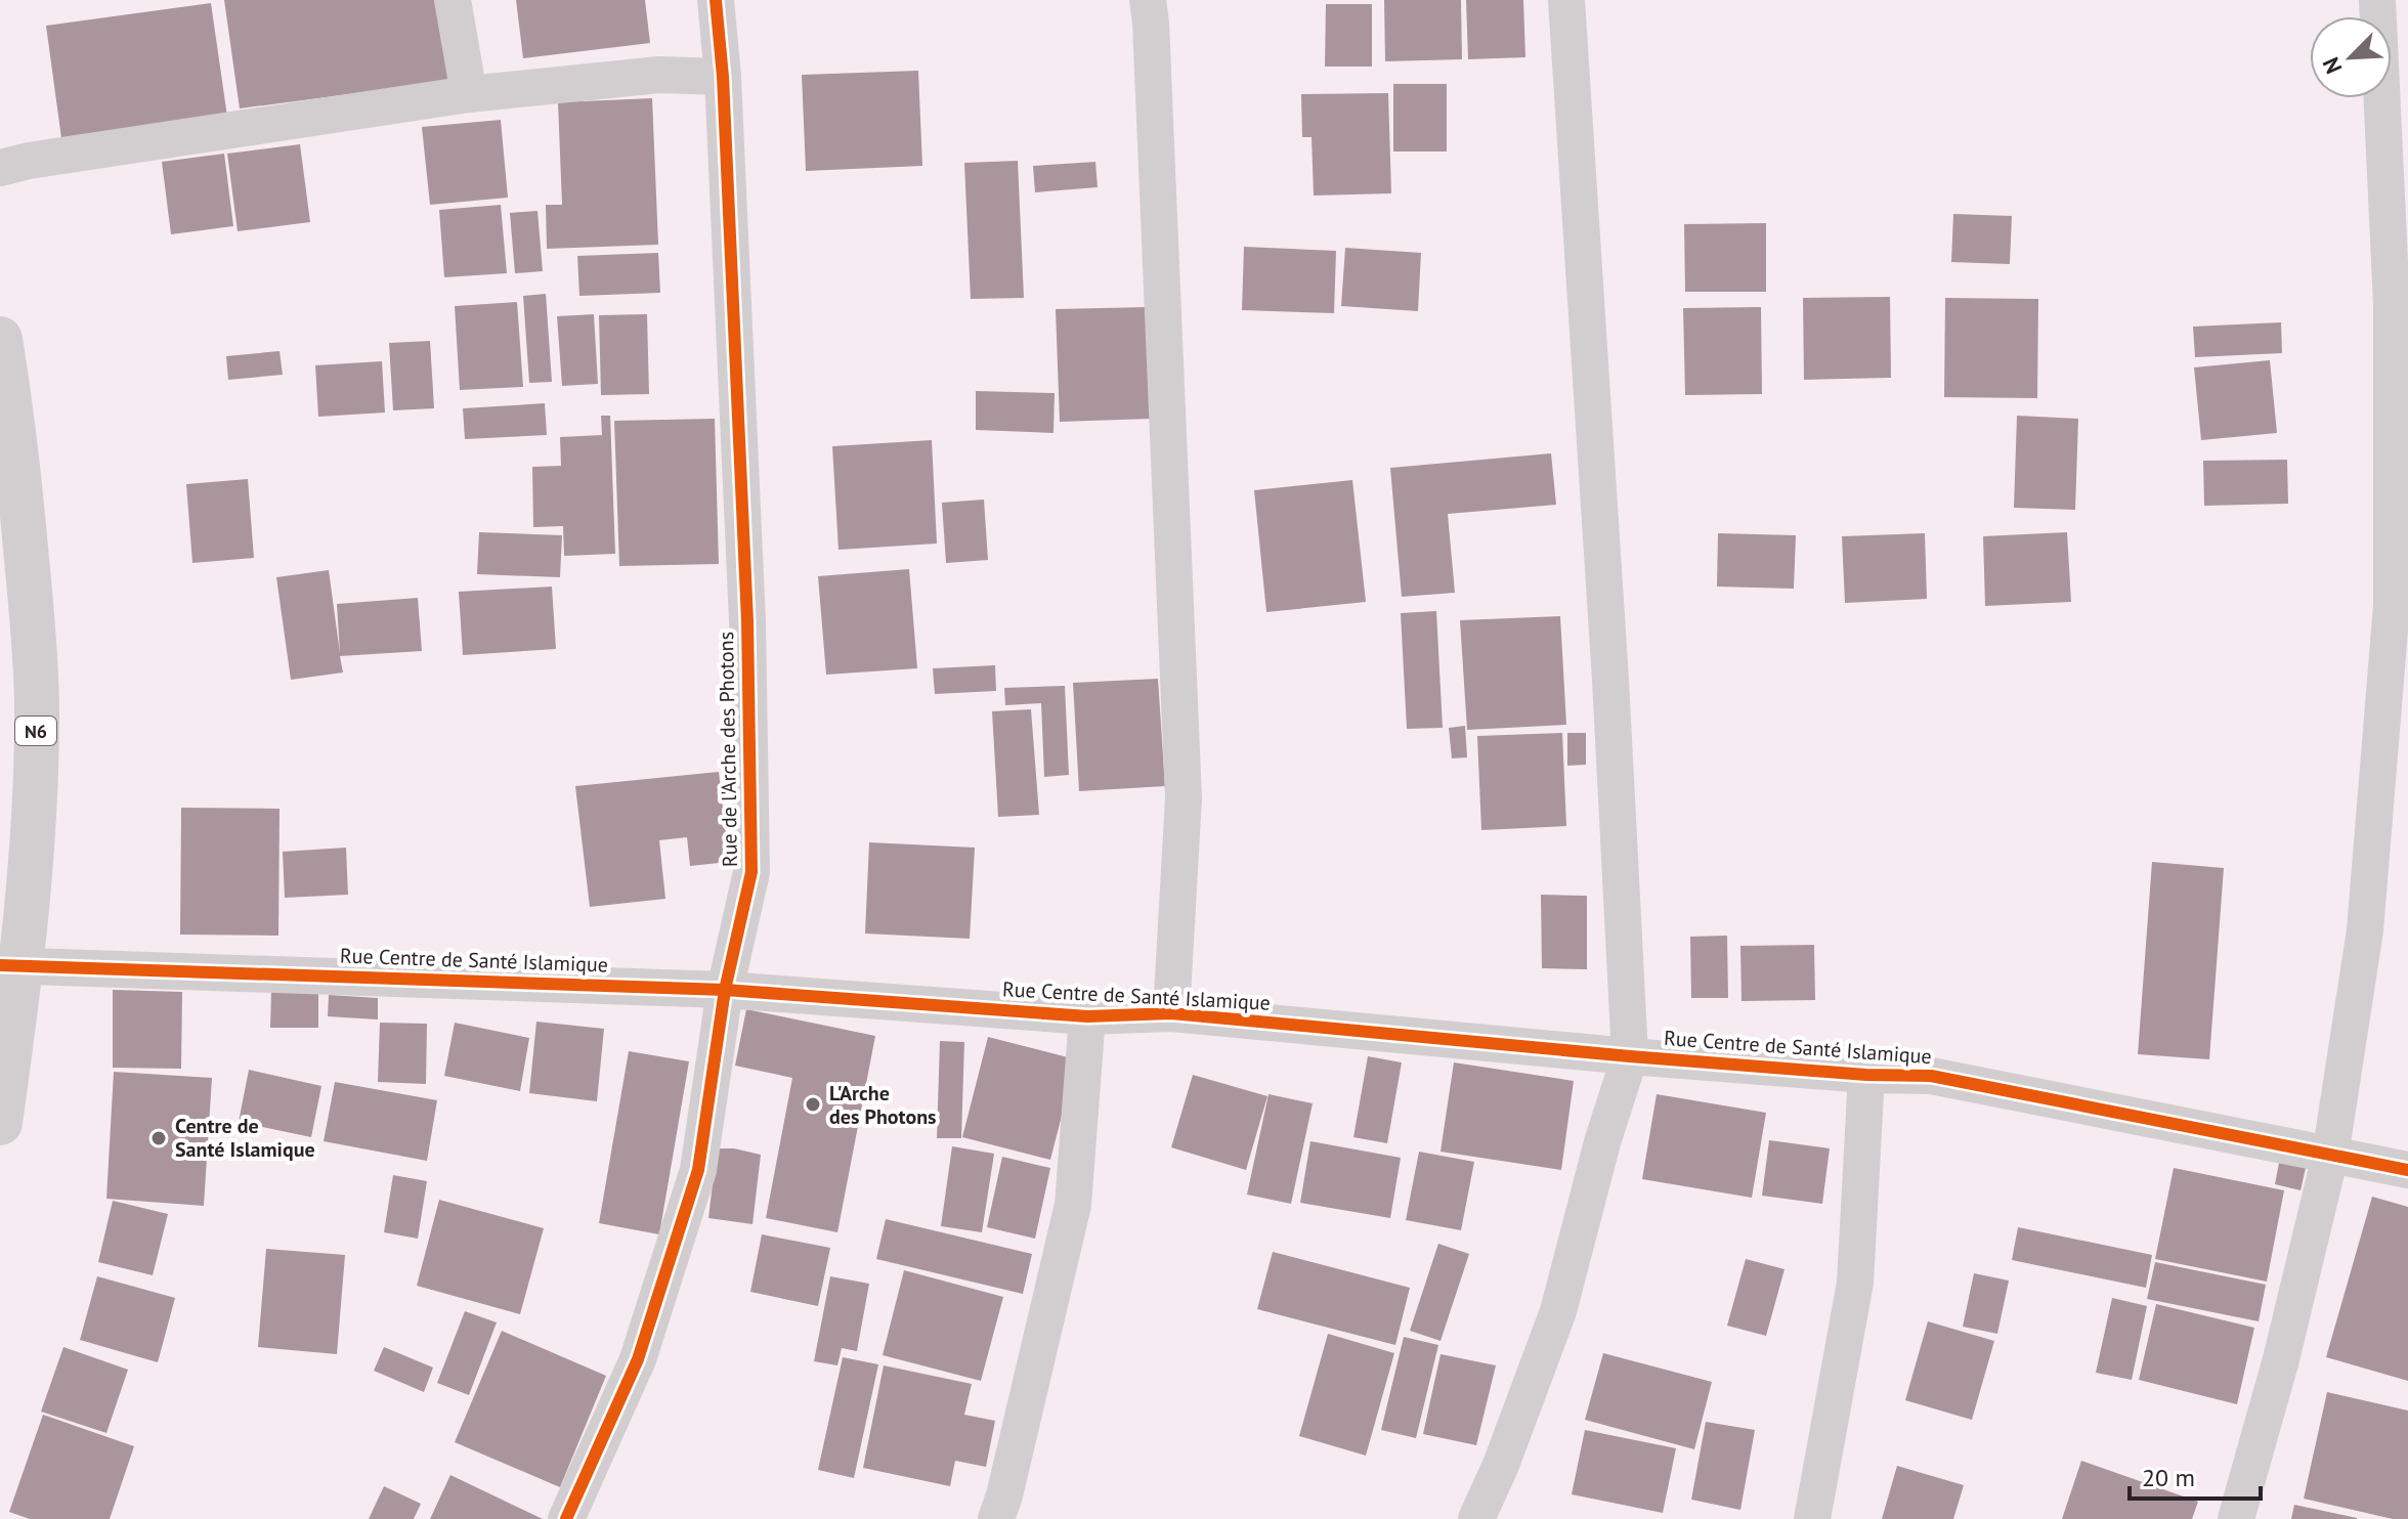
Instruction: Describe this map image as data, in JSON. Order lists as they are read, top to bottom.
{
  "streets": {
    "highway": ["N6"],
    "street": ["Rue de l'Arche des Photons", "Rue Centre de Santé Islamique"]
  },
  "crossings": [
    ["N6", "Rue Centre de Santé Islamique"],
    ["Rue de l'Arche des Photons", "Rue Centre de Santé Islamique"]
  ],
  "places": ["L'Arche des Photons", "Centre de Santé Islamique"],
  "scale_bar": "20 m",
  "north": "bottom left"
}
